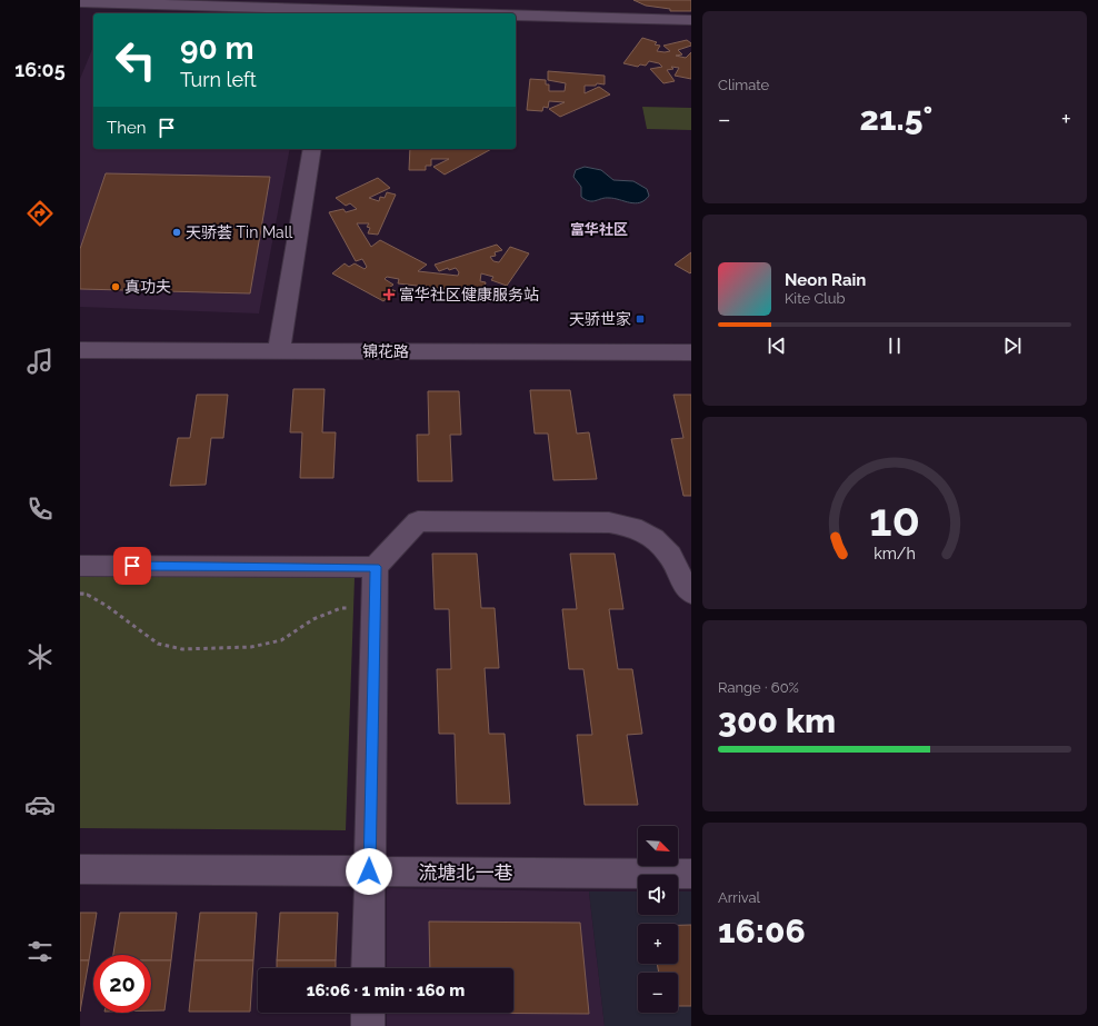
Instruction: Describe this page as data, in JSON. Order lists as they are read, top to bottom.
{
  "streets": {
    "street": ["锦花路", "流塘北一巷"]
  },
  "districts": ["富华社区"],
  "places": {
    "other": ["天骄荟 Tin Mall", "真功夫"],
    "health": ["富华社区健康服务站"],
    "transit": ["天骄世家"]
  },
  "north": "bottom right",
  "page": {
    "tabs": "16:05",
    "tile": [
      "Climate",
      ["Range · 60%", "300 km"],
      ["Arrival", "16:06"]
    ],
    "turn": ["90 m", "Turn left"],
    "heat": ["−", "21.5°", "+"],
    "then": "Then",
    "song": ["Neon Rain", "Kite Club"],
    "map_buttons": ["+", "−"],
    "limit": "20",
    "trip": "16:06 · 1 min · 160 m",
    "gauge": ["10", "km/h"]
  }
}
